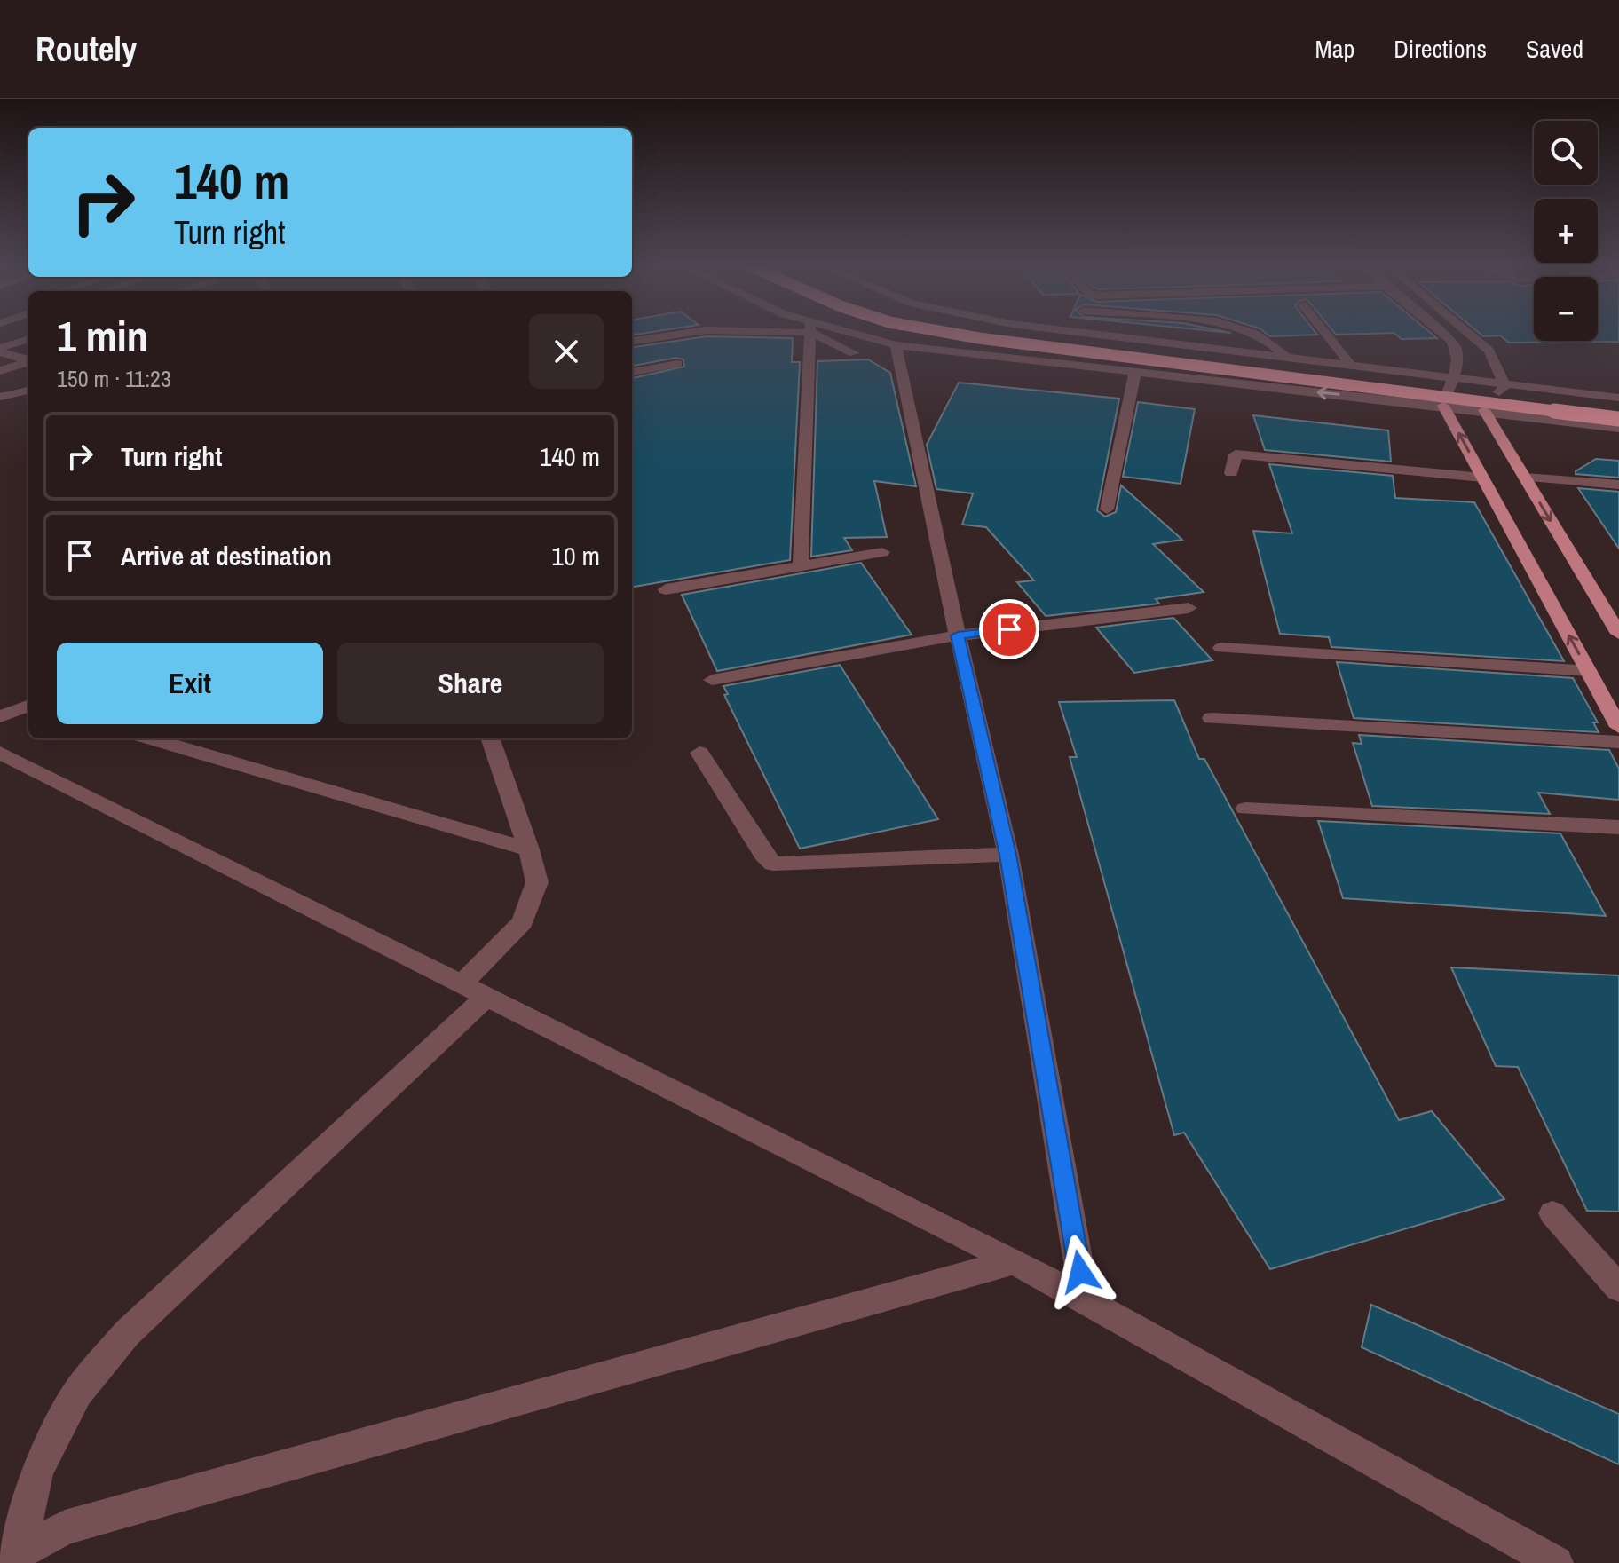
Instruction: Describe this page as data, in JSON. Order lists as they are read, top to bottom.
{
  "page": {
    "header": "Routely",
    "nav": ["Map", "Directions", "Saved"],
    "map_buttons": ["+", "−"],
    "turn": ["140 m", "Turn right"],
    "heading": ["1 min", "150 m · 11:23"],
    "list": [
      {
        "name": "Turn right",
        "value": "140 m"
      },
      {
        "name": "Arrive at destination",
        "value": "10 m"
      }
    ],
    "buttons": ["Exit", "Share"]
  }
}
